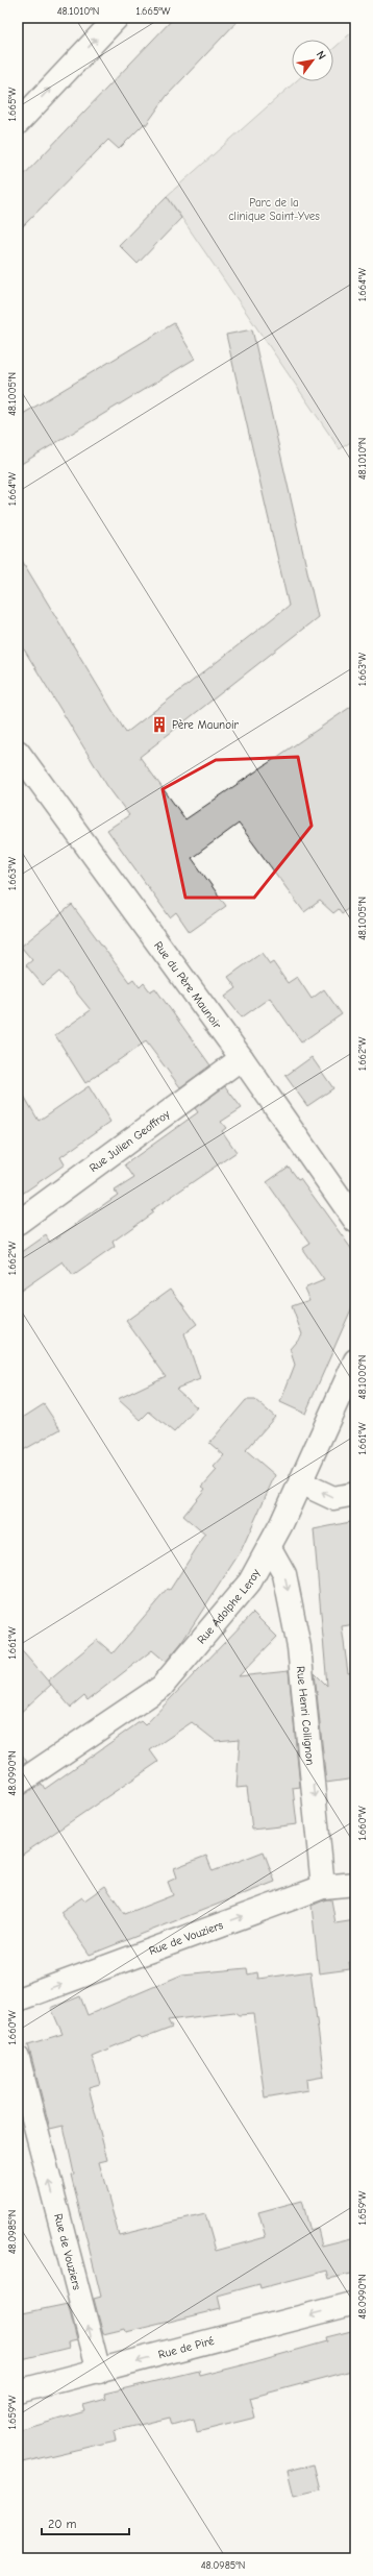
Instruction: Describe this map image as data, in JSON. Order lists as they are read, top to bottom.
{
  "streets": {
    "street": [
      "Rue du Père Maunoir",
      "Rue Julien Geoffroy",
      "Rue Adolphe Leray",
      "Rue Henri Collignon",
      "Rue de Vouziers",
      "Rue de Piré"
    ]
  },
  "crossings": [
    ["Rue du Père Maunoir", "Rue Julien Geoffroy"],
    ["Rue Adolphe Leray", "Rue Henri Collignon"],
    ["Rue Henri Collignon", "Rue de Vouziers"],
    ["Rue de Vouziers", "Rue de Piré"]
  ],
  "one_way": ["Rue Henri Collignon", "Rue de Piré"],
  "parks": ["Parc de la clinique Saint-Yves"],
  "places": {
    "building": ["Père Maunoir"]
  },
  "scale_bar": "20 m",
  "north": "top right",
  "coordinates": [
    "48.1010°N",
    "1.665°W",
    "1.664°W",
    "48.1005°N",
    "1.663°W",
    "1.662°W",
    "48.1000°N",
    "1.661°W",
    "48.0990°N",
    "1.660°W",
    "1.659°W",
    "48.0985°N"
  ]
}
